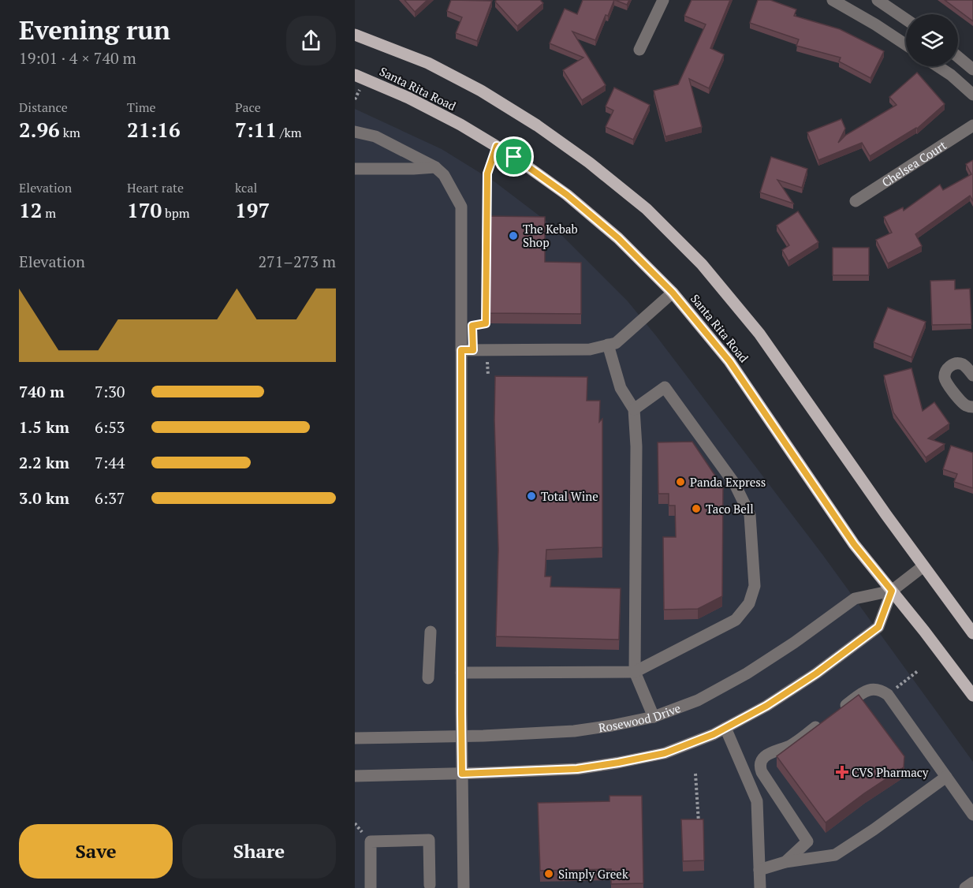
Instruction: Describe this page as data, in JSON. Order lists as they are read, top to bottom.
{
  "streets": {
    "main road": ["Santa Rita Road"],
    "street": ["Chelsea Court", "Rosewood Drive"]
  },
  "crossings": [
    ["Santa Rita Road", "Rosewood Drive"]
  ],
  "places": {
    "other": [
      "The Kebab Shop",
      "Panda Express",
      "Total Wine",
      "Taco Bell",
      "Simply Greek"
    ],
    "health": ["CVS Pharmacy"]
  },
  "page": {
    "heading": ["Evening run", "19:01 · 4 × 740 m"],
    "stats": [
      ["Distance", "2.96 km"],
      ["Time", "21:16"],
      ["Pace", "7:11 /km"],
      ["Elevation", "12 m"],
      ["Heart rate", "170 bpm"],
      ["kcal", "197"]
    ],
    "chart": ["Elevation", "271–273 m"],
    "list": [
      {
        "name": "740 m",
        "note": "7:30"
      },
      {
        "name": "1.5 km",
        "note": "6:53"
      },
      {
        "name": "2.2 km",
        "note": "7:44"
      },
      {
        "name": "3.0 km",
        "note": "6:37"
      }
    ],
    "buttons": ["Save", "Share"]
  }
}
